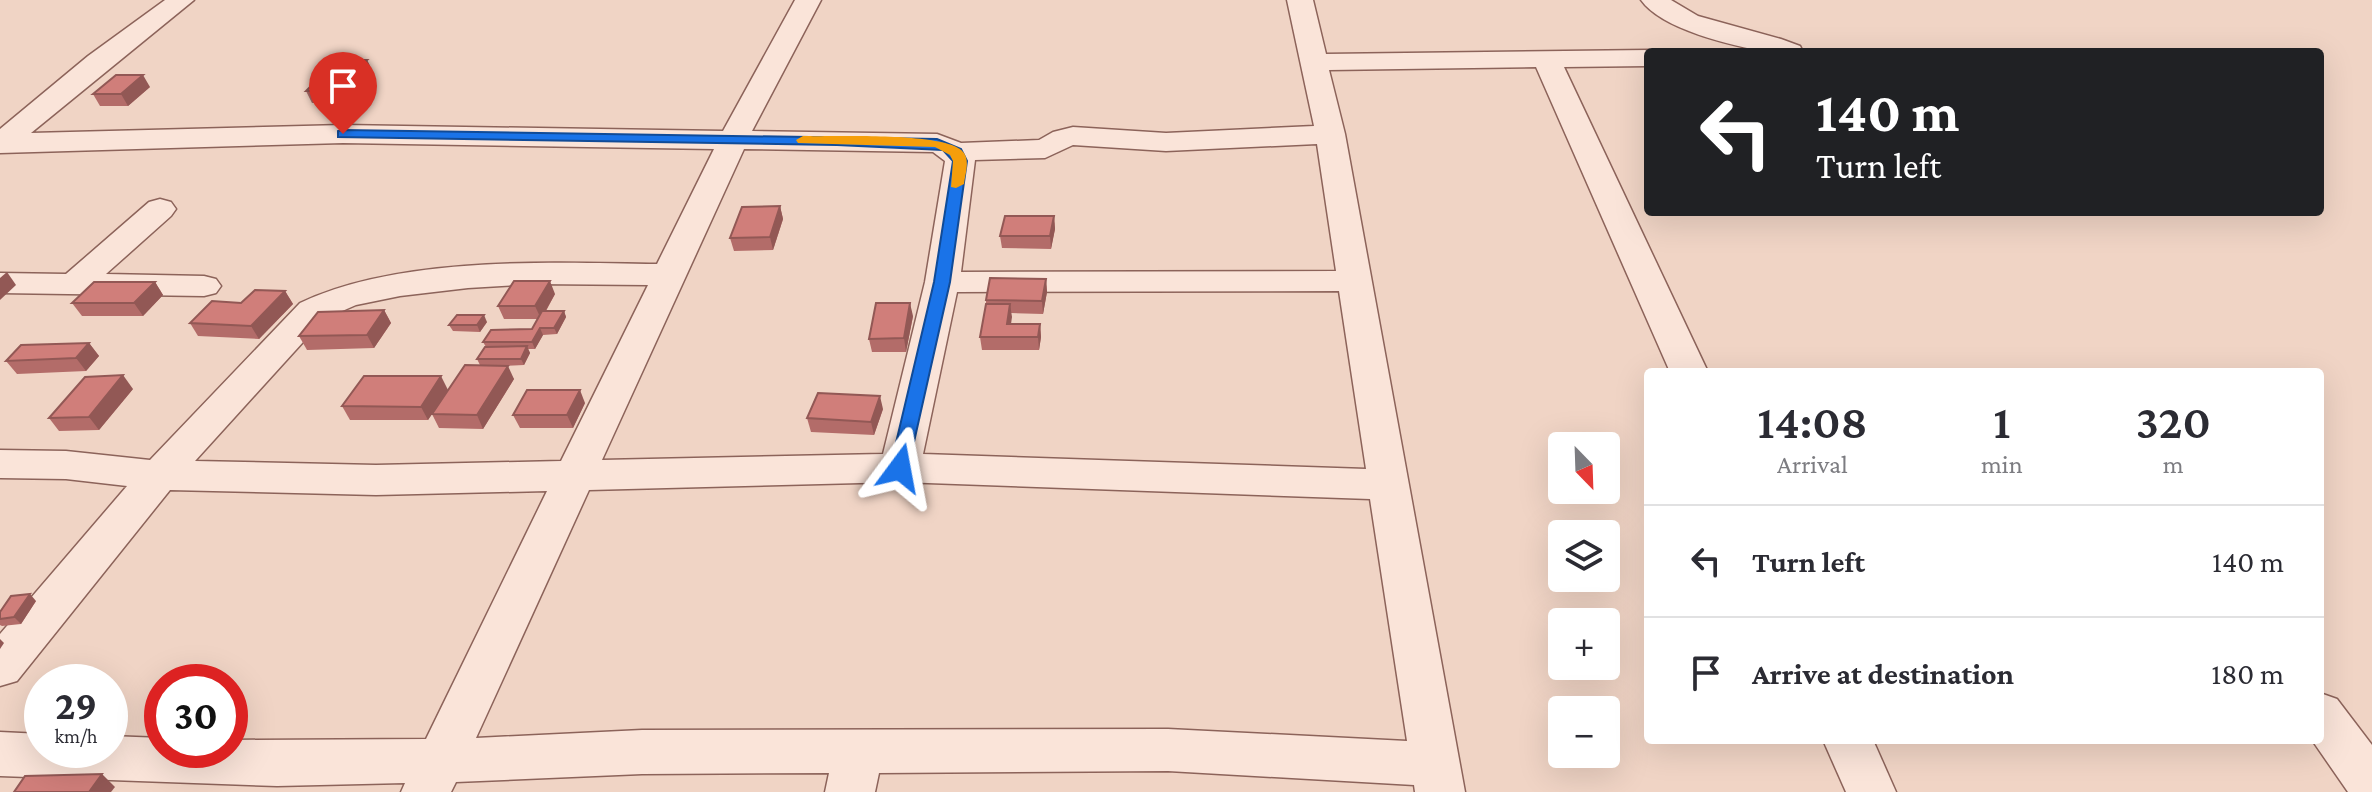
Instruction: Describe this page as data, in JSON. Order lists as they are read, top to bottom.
{
  "north": "bottom right",
  "page": {
    "turn": ["140 m", "Turn left"],
    "eta": [
      "14:08",
      "Arrival",
      "1",
      "min",
      "320",
      "m"
    ],
    "map_buttons": ["+", "−"],
    "list": [
      {
        "name": "Turn left",
        "value": "140 m"
      },
      {
        "name": "Arrive at destination",
        "value": "180 m"
      }
    ],
    "speed": "29 km/h",
    "limit": "30"
  }
}
